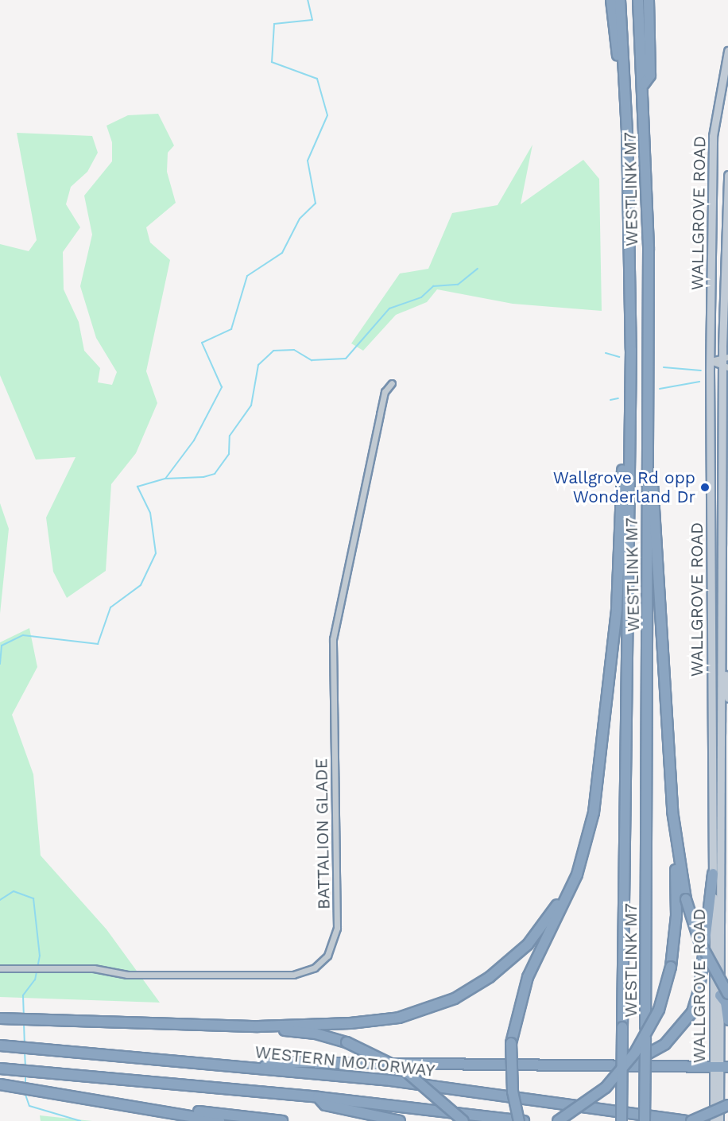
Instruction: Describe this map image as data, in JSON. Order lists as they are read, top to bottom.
{
  "streets": {
    "highway": ["WESTLINK M7", "WESTERN MOTORWAY"],
    "main road": ["WALLGROVE ROAD"],
    "street": ["BATTALION GLADE"]
  },
  "places": ["Wallgrove Rd opp Wonderland Dr"]
}
